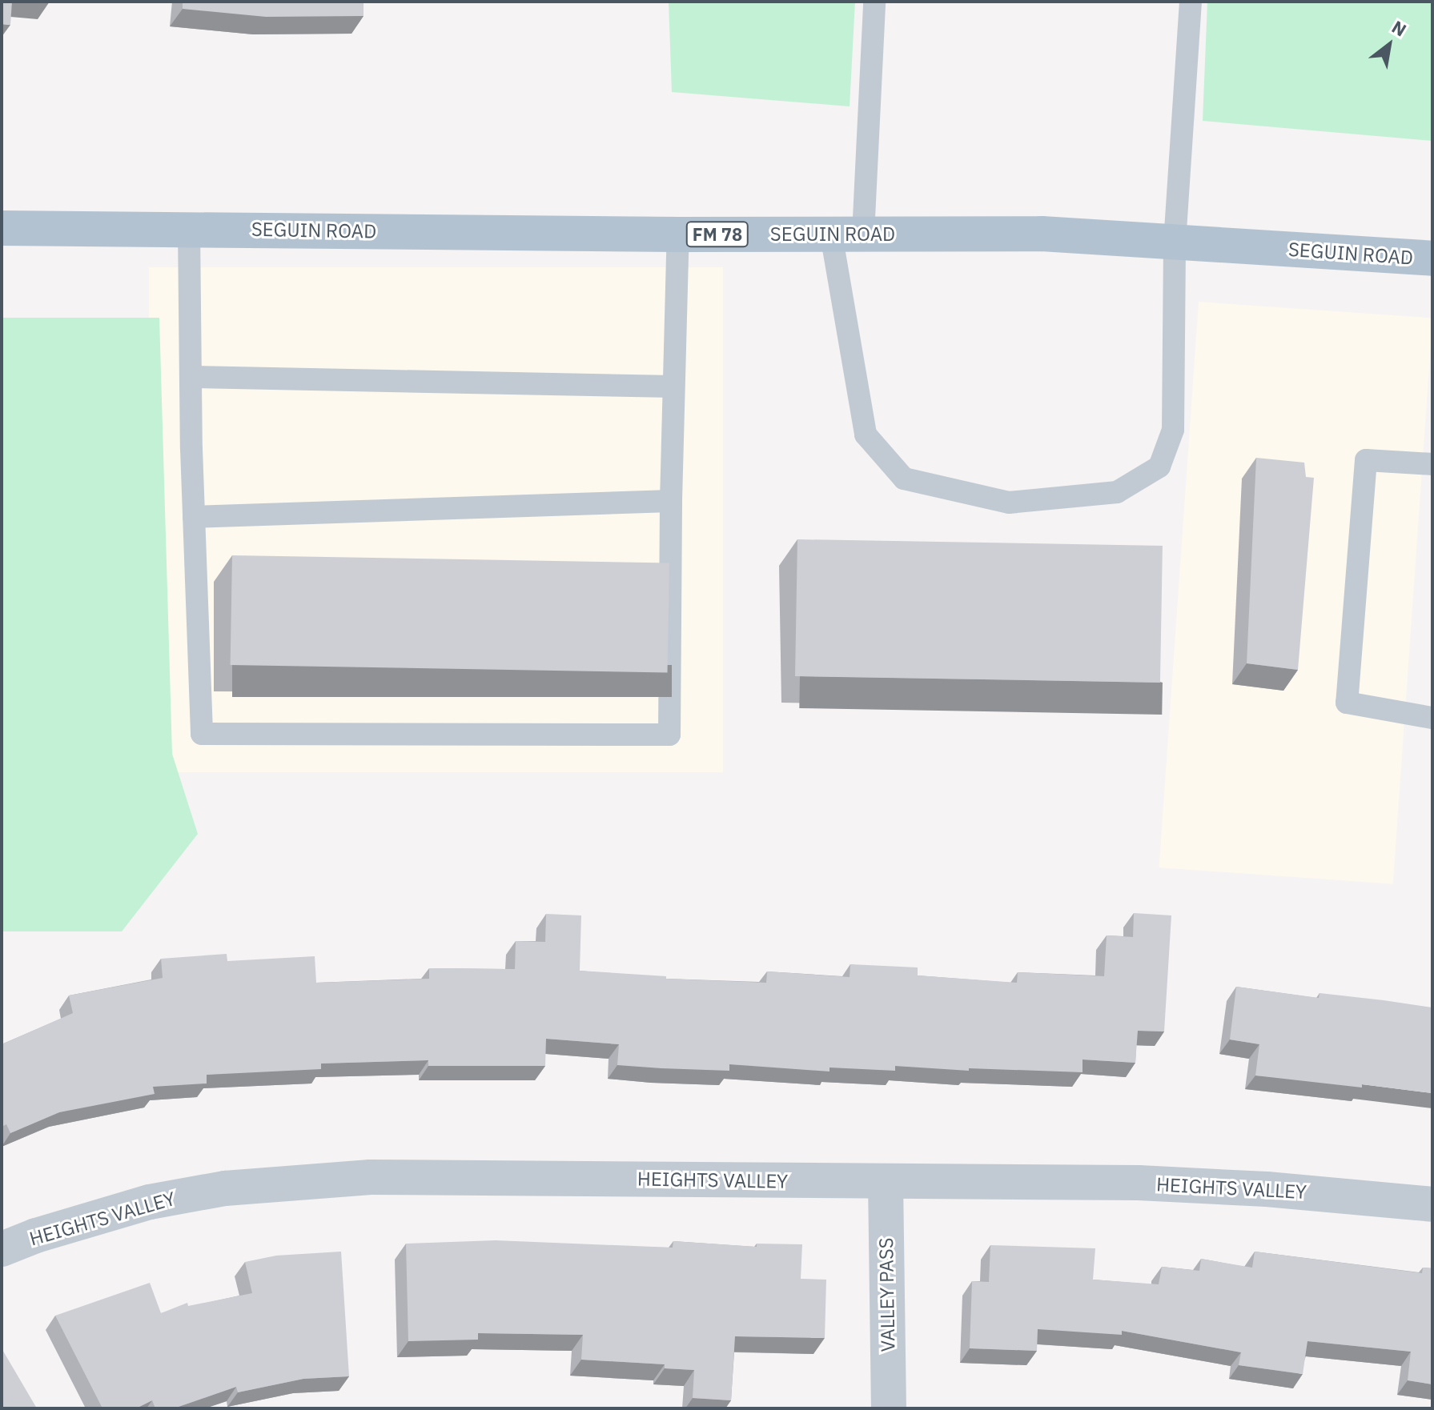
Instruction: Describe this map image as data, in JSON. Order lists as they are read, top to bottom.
{
  "streets": {
    "main road": ["SEGUIN ROAD", "FM 78"],
    "street": ["HEIGHTS VALLEY", "VALLEY PASS"]
  },
  "crossings": [
    ["HEIGHTS VALLEY", "VALLEY PASS"]
  ],
  "north": "top right"
}
